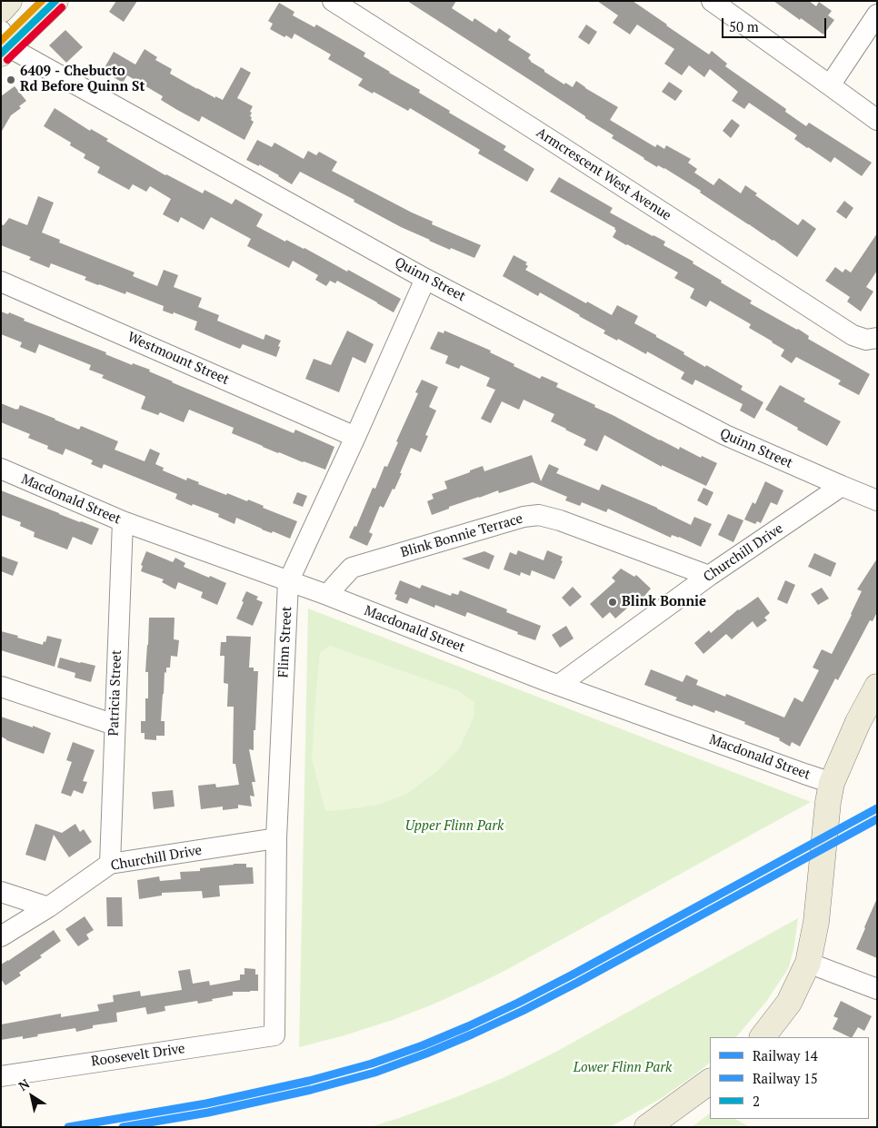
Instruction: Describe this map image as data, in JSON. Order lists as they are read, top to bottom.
{
  "streets": {
    "street": [
      "Armcrescent West Avenue",
      "Quinn Street",
      "Westmount Street",
      "Macdonald Street",
      "Blink Bonnie Terrace",
      "Churchill Drive",
      "Flinn Street",
      "Patricia Street",
      "Roosevelt Drive"
    ]
  },
  "crossings": [
    ["Quinn Street", "Churchill Drive"],
    ["Quinn Street", "Flinn Street"],
    ["Westmount Street", "Flinn Street"],
    ["Macdonald Street", "Blink Bonnie Terrace"],
    ["Macdonald Street", "Churchill Drive"],
    ["Macdonald Street", "Flinn Street"],
    ["Macdonald Street", "Patricia Street"],
    ["Blink Bonnie Terrace", "Churchill Drive"],
    ["Churchill Drive", "Flinn Street"],
    ["Churchill Drive", "Patricia Street"],
    ["Flinn Street", "Roosevelt Drive"]
  ],
  "parks": ["Upper Flinn Park", "Lower Flinn Park"],
  "places": ["6409 - Chebucto Rd Before Quinn St", "Blink Bonnie"],
  "lines": ["transit line 2", "rail line 14", "rail line 15"],
  "legend": ["Railway 14", "Railway 15", "2"],
  "scale_bar": "50 m",
  "north": "top left"
}
